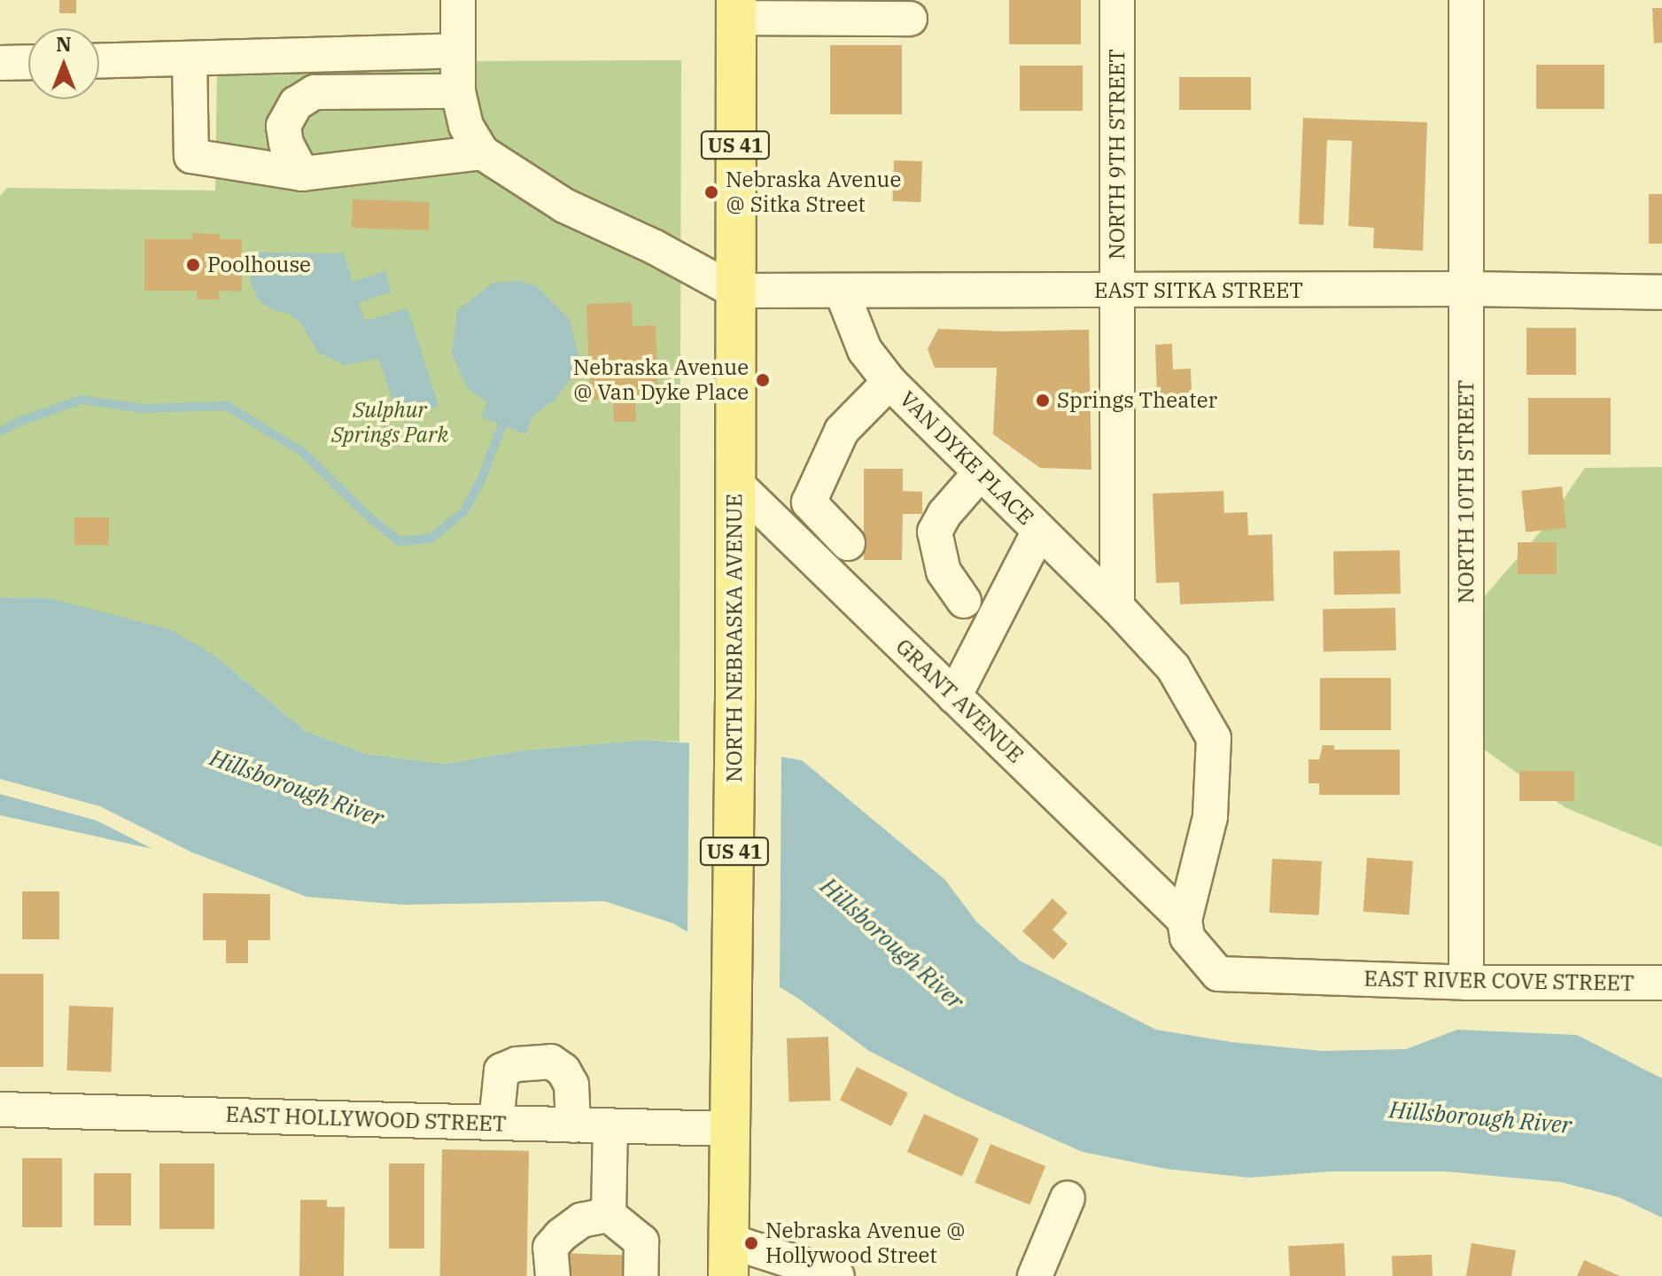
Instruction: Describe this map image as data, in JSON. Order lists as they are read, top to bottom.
{
  "streets": {
    "main road": ["US 41", "NORTH NEBRASKA AVENUE"],
    "street": [
      "NORTH 9TH STREET",
      "EAST SITKA STREET",
      "VAN DYKE PLACE",
      "NORTH 10TH STREET",
      "GRANT AVENUE",
      "EAST RIVER COVE STREET",
      "EAST HOLLYWOOD STREET"
    ]
  },
  "crossings": [
    ["NORTH 9TH STREET", "EAST SITKA STREET"],
    ["NORTH 9TH STREET", "VAN DYKE PLACE"],
    ["EAST SITKA STREET", "VAN DYKE PLACE"],
    ["EAST SITKA STREET", "NORTH 10TH STREET"],
    ["EAST SITKA STREET", "NORTH NEBRASKA AVENUE"],
    ["VAN DYKE PLACE", "GRANT AVENUE"],
    ["VAN DYKE PLACE", "EAST RIVER COVE STREET"],
    ["NORTH 10TH STREET", "EAST RIVER COVE STREET"],
    ["NORTH NEBRASKA AVENUE", "GRANT AVENUE"],
    ["NORTH NEBRASKA AVENUE", "EAST HOLLYWOOD STREET"],
    ["GRANT AVENUE", "EAST RIVER COVE STREET"]
  ],
  "water": ["Hillsborough River"],
  "parks": ["Sulphur Springs Park"],
  "places": [
    "Nebraska Avenue @ Sitka Street",
    "Poolhouse",
    "Nebraska Avenue @ Van Dyke Place",
    "Springs Theater",
    "Nebraska Avenue @ Hollywood Street"
  ],
  "north": "top"
}
